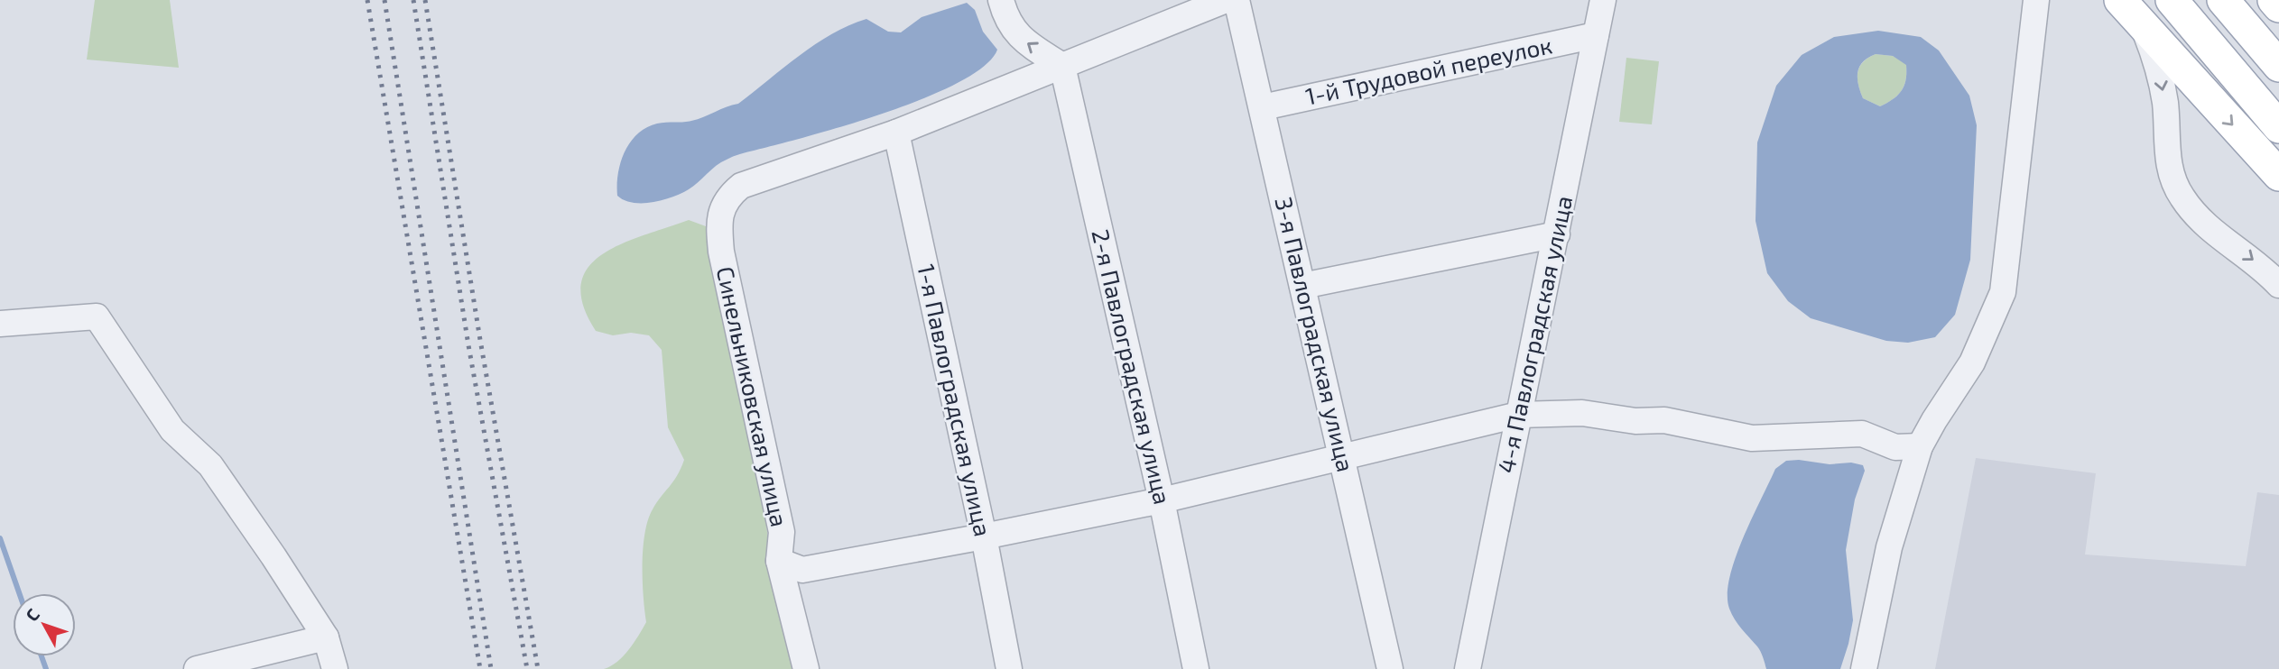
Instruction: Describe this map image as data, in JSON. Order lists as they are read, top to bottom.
{
  "streets": {
    "street": [
      "1-й Трудовой переулок",
      "3-я Павлоградская улица",
      "4-я Павлоградская улица",
      "2-я Павлоградская улица",
      "Синельниковская улица",
      "1-я Павлоградская улица"
    ]
  },
  "crossings": [
    ["1-й Трудовой переулок", "3-я Павлоградская улица"],
    ["1-й Трудовой переулок", "4-я Павлоградская улица"],
    ["Синельниковская улица", "1-я Павлоградская улица"]
  ],
  "north": "top left"
}
